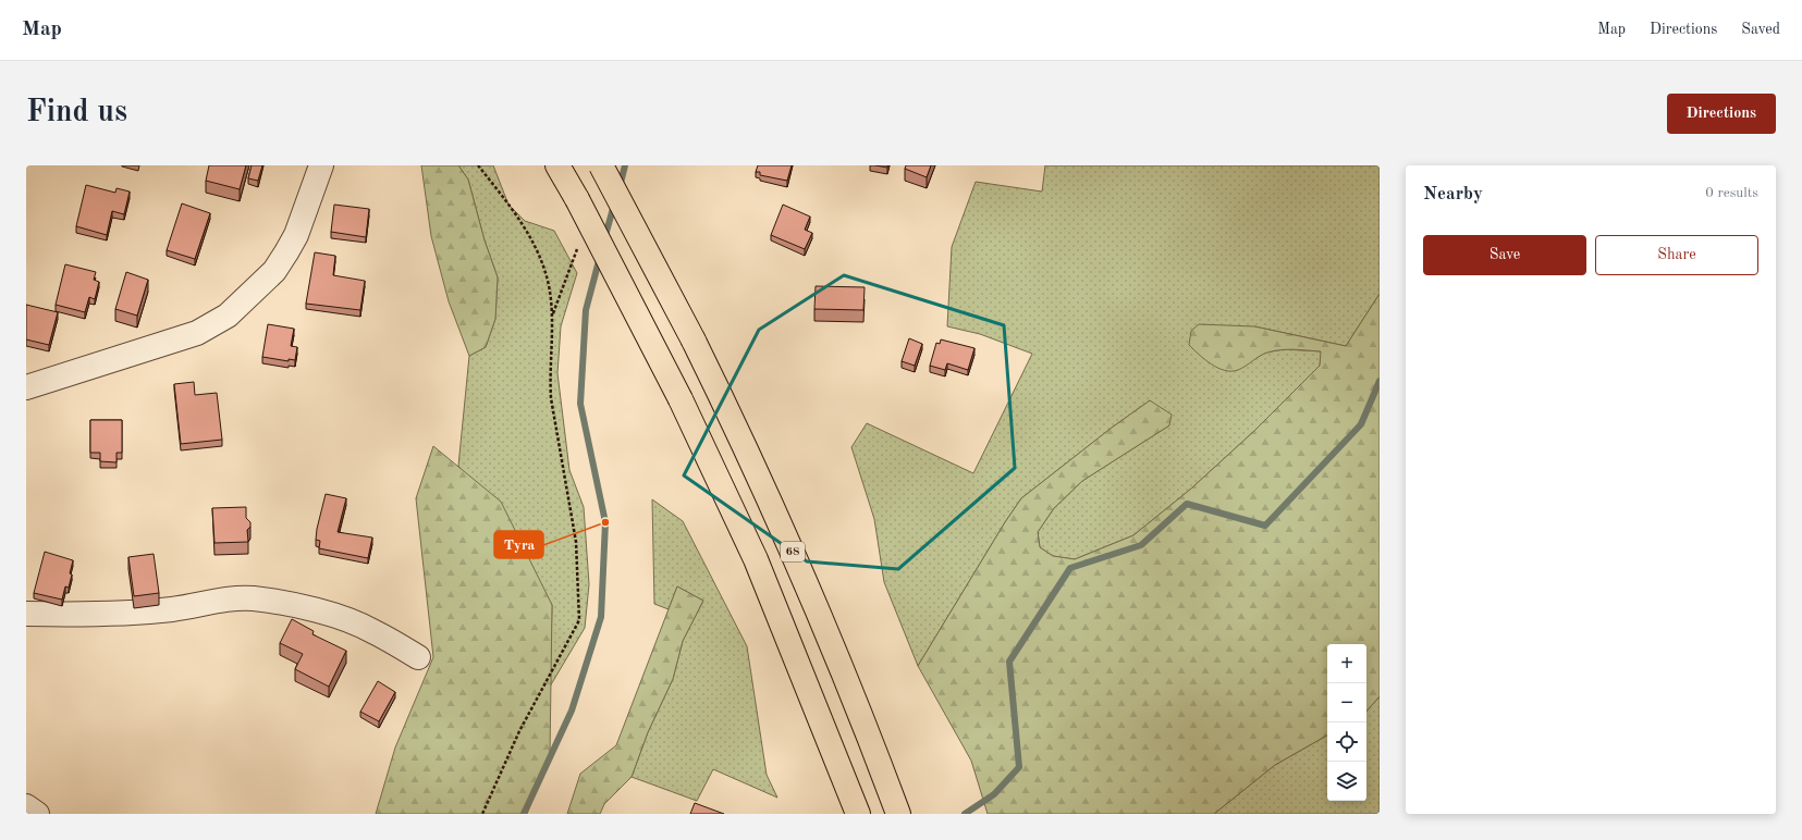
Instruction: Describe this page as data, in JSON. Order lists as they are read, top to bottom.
{
  "streets": {
    "highway": ["68"]
  },
  "places": ["Tyra"],
  "page": {
    "header": "Map",
    "nav": ["Map", "Directions", "Saved"],
    "buttons": [
      "Directions",
      ["Save", "Share"]
    ],
    "title": "Find us",
    "heading": ["Nearby", "0 results"],
    "map_buttons": ["+", "−"]
  }
}
